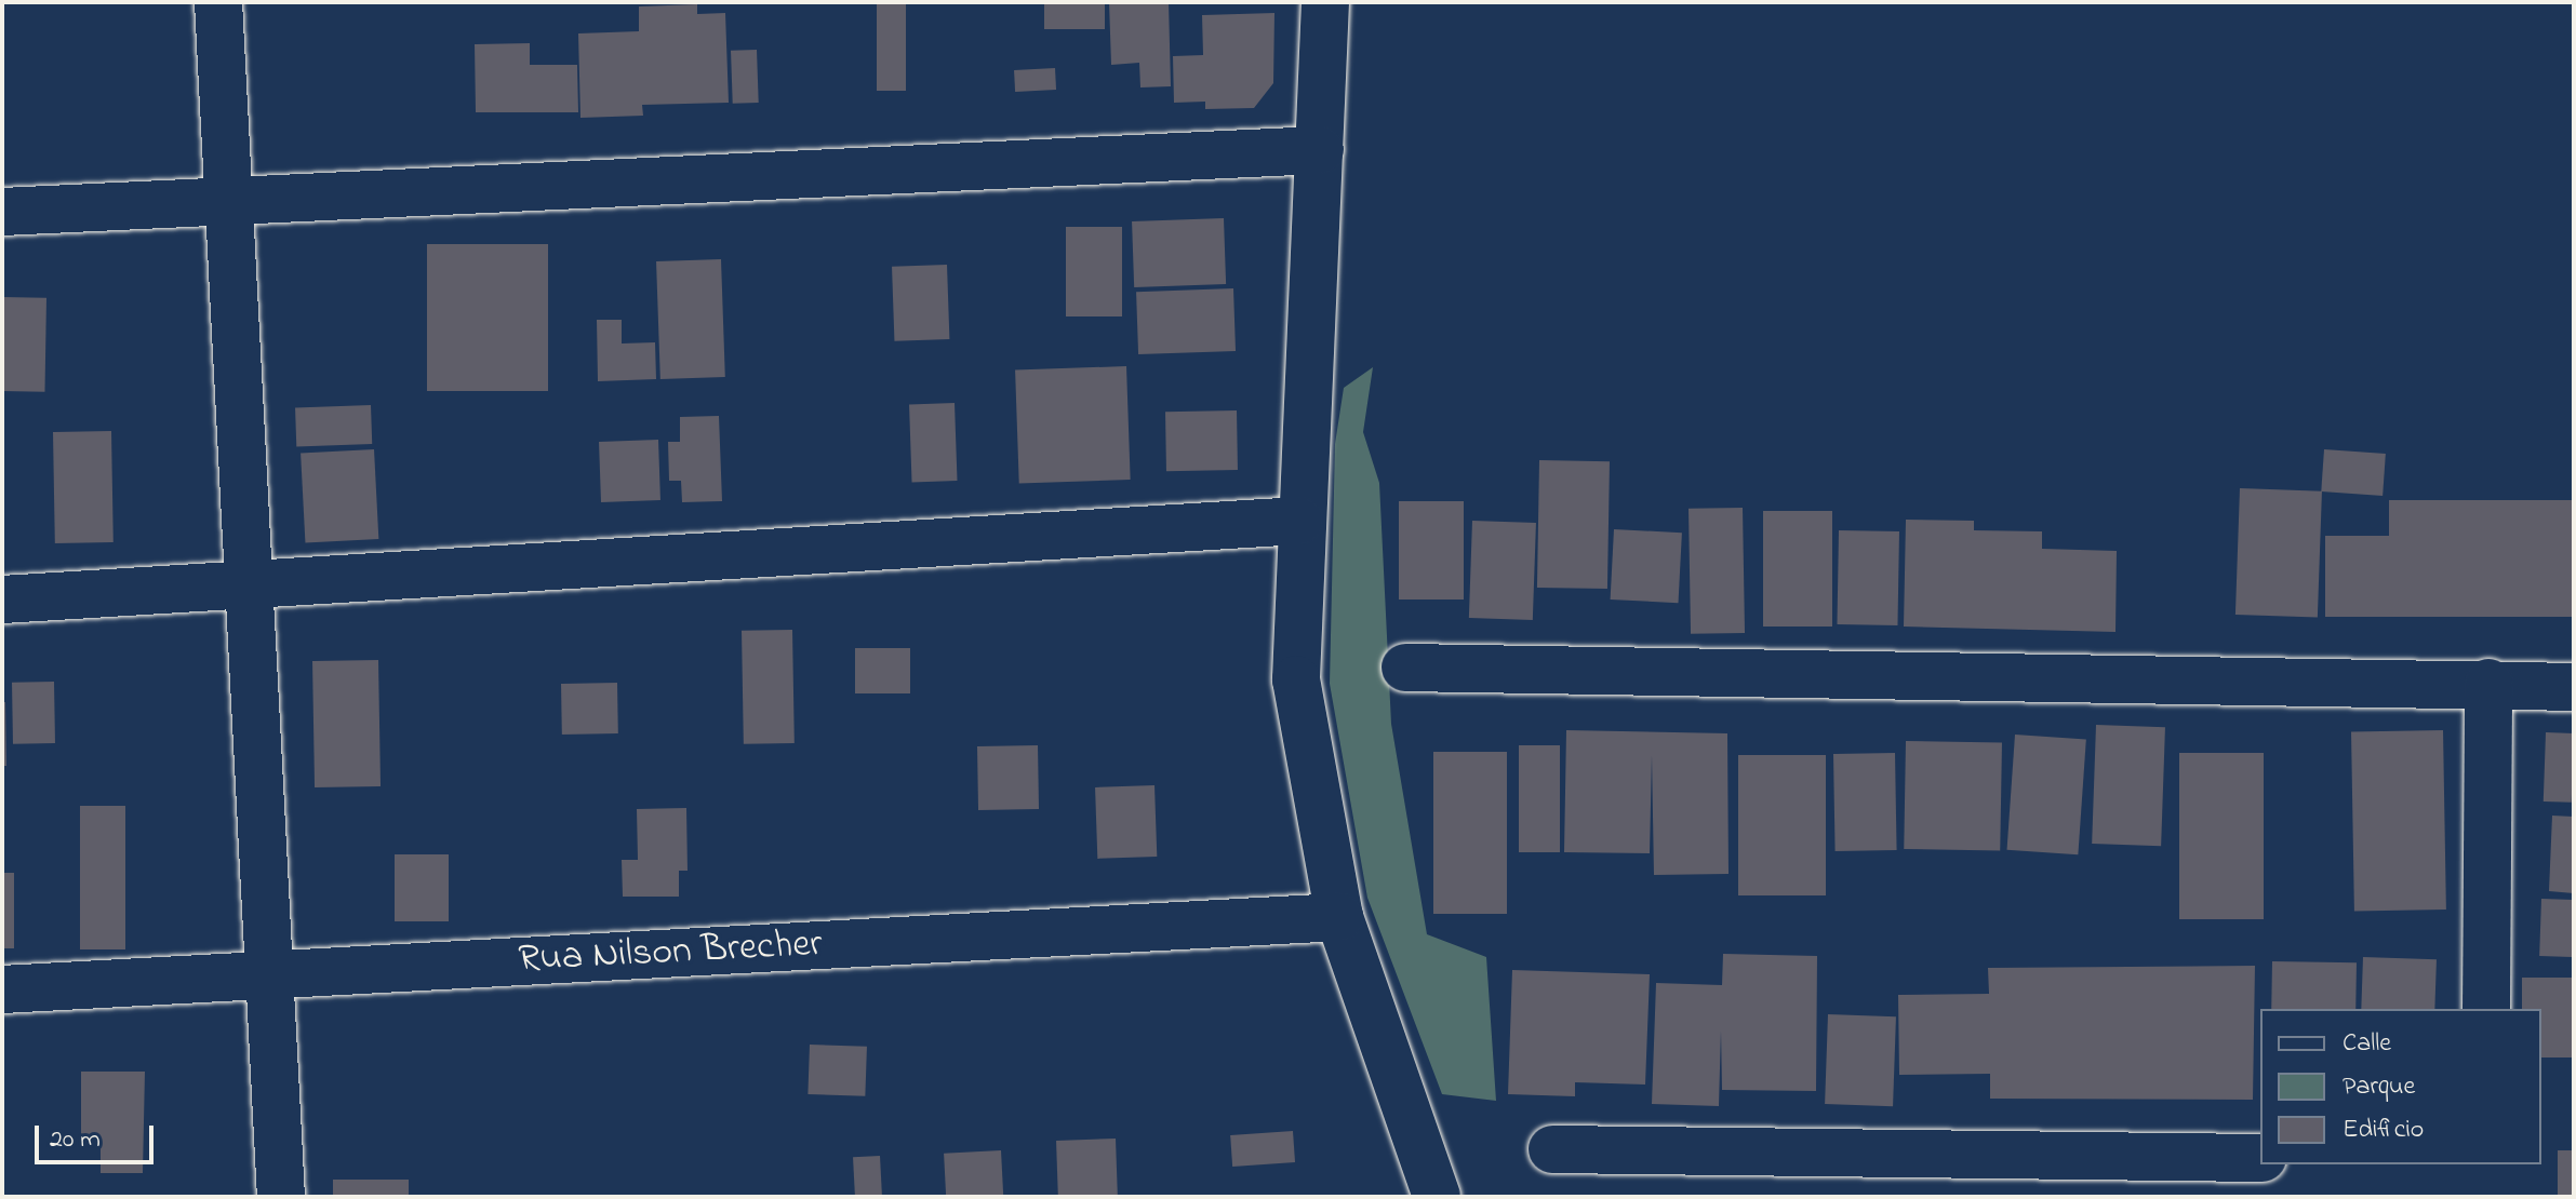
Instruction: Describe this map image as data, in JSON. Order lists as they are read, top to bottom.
{
  "streets": {
    "street": ["Rua Nilson Brecher"]
  },
  "legend": ["Calle", "Parque", "Edificio"],
  "scale_bar": "20 m"
}
